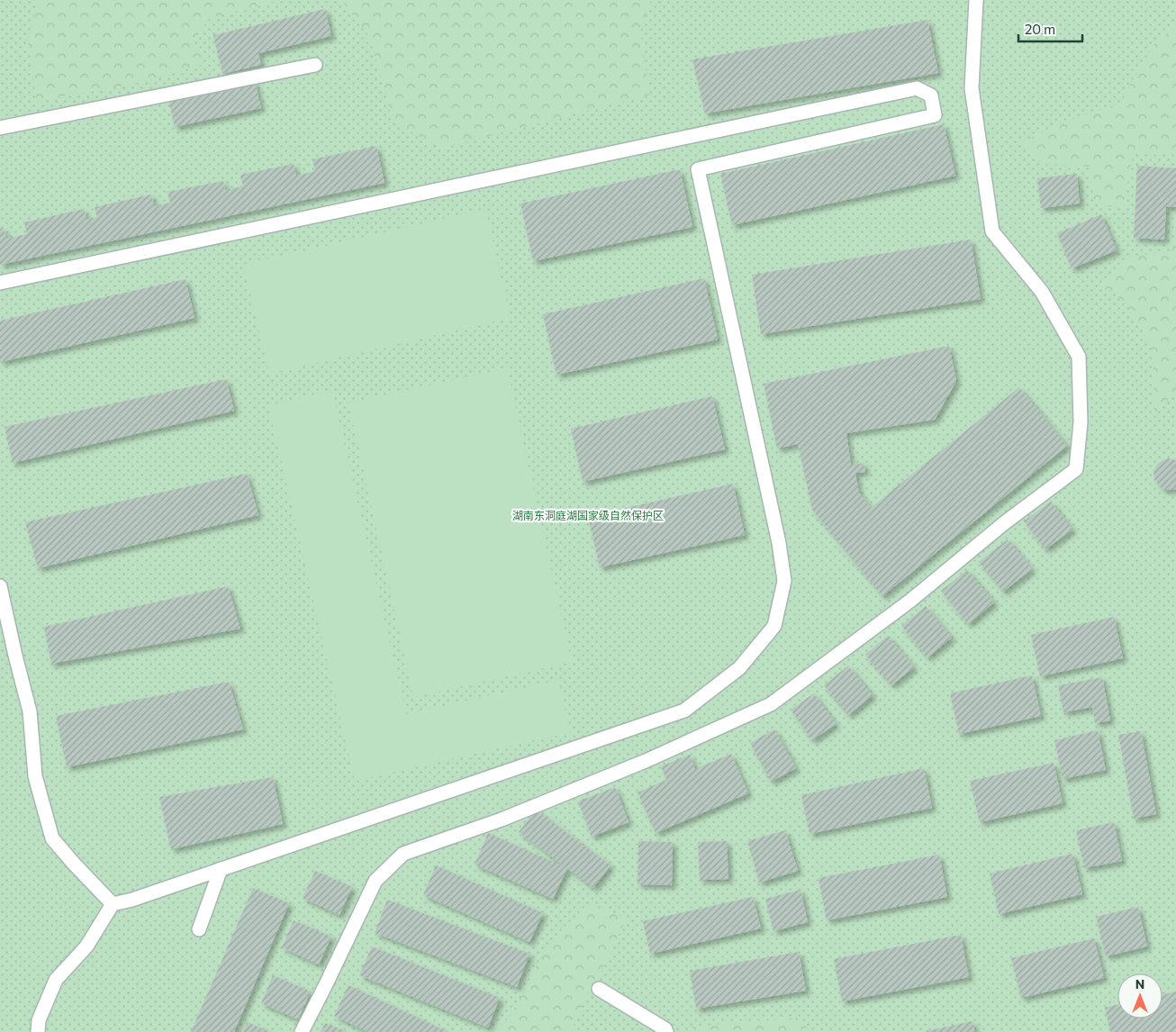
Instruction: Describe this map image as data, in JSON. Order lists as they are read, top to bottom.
{
  "parks": ["湖南东洞庭湖国家级自然保护区"],
  "scale_bar": "20 m",
  "north": "top"
}
